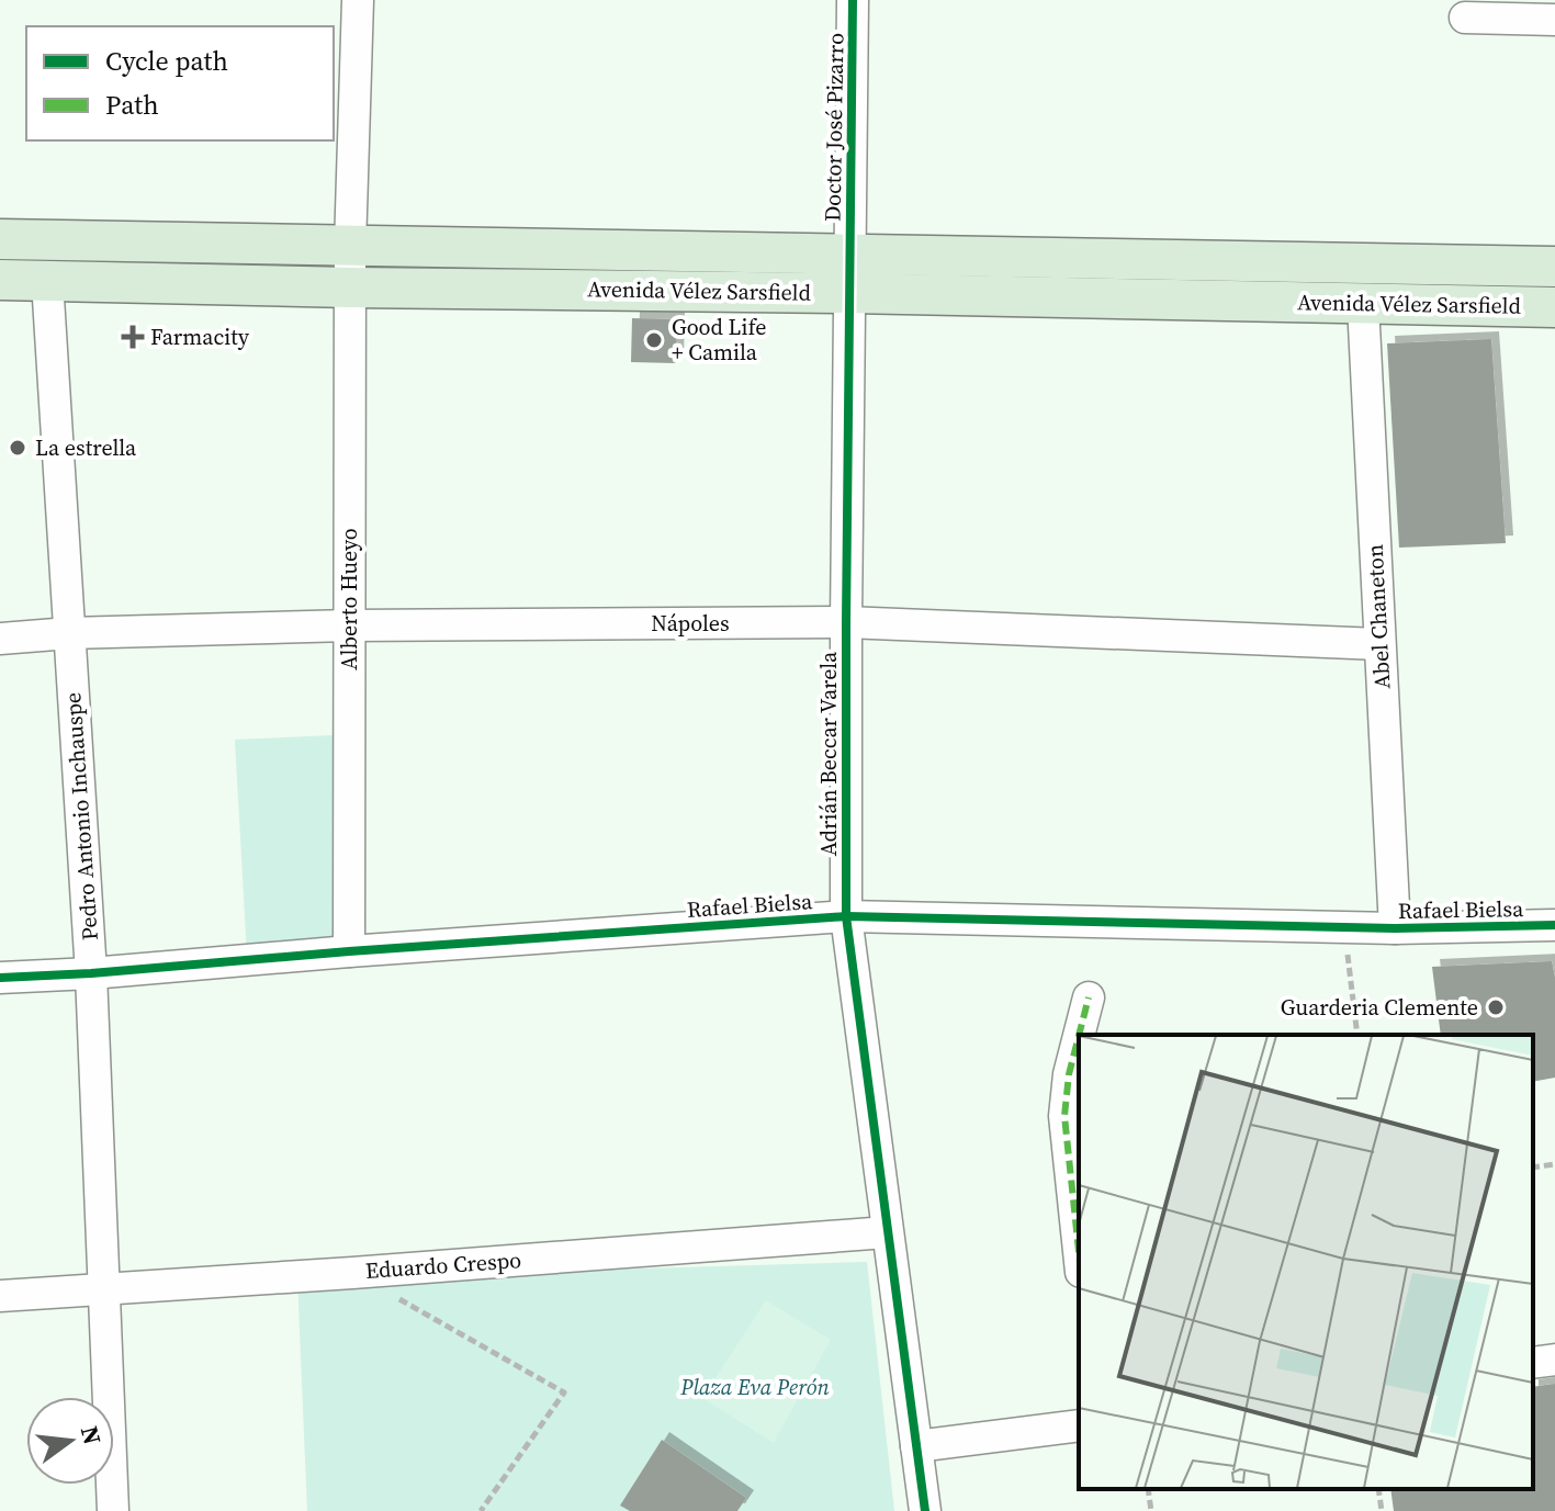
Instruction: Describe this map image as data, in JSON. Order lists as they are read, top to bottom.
{
  "streets": {
    "main road": ["Avenida Vélez Sarsfield"],
    "street": [
      "Doctor José Pizarro",
      "Alberto Hueyo",
      "Abel Chaneton",
      "Nápoles",
      "Adrián Beccar Varela",
      "Pedro Antonio Inchauspe",
      "Rafael Bielsa",
      "Eduardo Crespo"
    ]
  },
  "crossings": [
    ["Doctor José Pizarro", "Avenida Vélez Sarsfield"],
    ["Doctor José Pizarro", "Adrián Beccar Varela"],
    ["Avenida Vélez Sarsfield", "Alberto Hueyo"],
    ["Avenida Vélez Sarsfield", "Abel Chaneton"],
    ["Avenida Vélez Sarsfield", "Adrián Beccar Varela"],
    ["Avenida Vélez Sarsfield", "Pedro Antonio Inchauspe"],
    ["Alberto Hueyo", "Nápoles"],
    ["Alberto Hueyo", "Rafael Bielsa"],
    ["Abel Chaneton", "Nápoles"],
    ["Abel Chaneton", "Rafael Bielsa"],
    ["Nápoles", "Adrián Beccar Varela"],
    ["Nápoles", "Pedro Antonio Inchauspe"],
    ["Adrián Beccar Varela", "Rafael Bielsa"],
    ["Adrián Beccar Varela", "Eduardo Crespo"],
    ["Pedro Antonio Inchauspe", "Rafael Bielsa"],
    ["Pedro Antonio Inchauspe", "Eduardo Crespo"]
  ],
  "parks": ["Plaza Eva Perón"],
  "places": {
    "health": ["Farmacity"],
    "other": ["Good Life + Camila", "La estrella", "Guarderia Clemente"]
  },
  "legend": ["Cycle path", "Path"],
  "north": "right"
}
